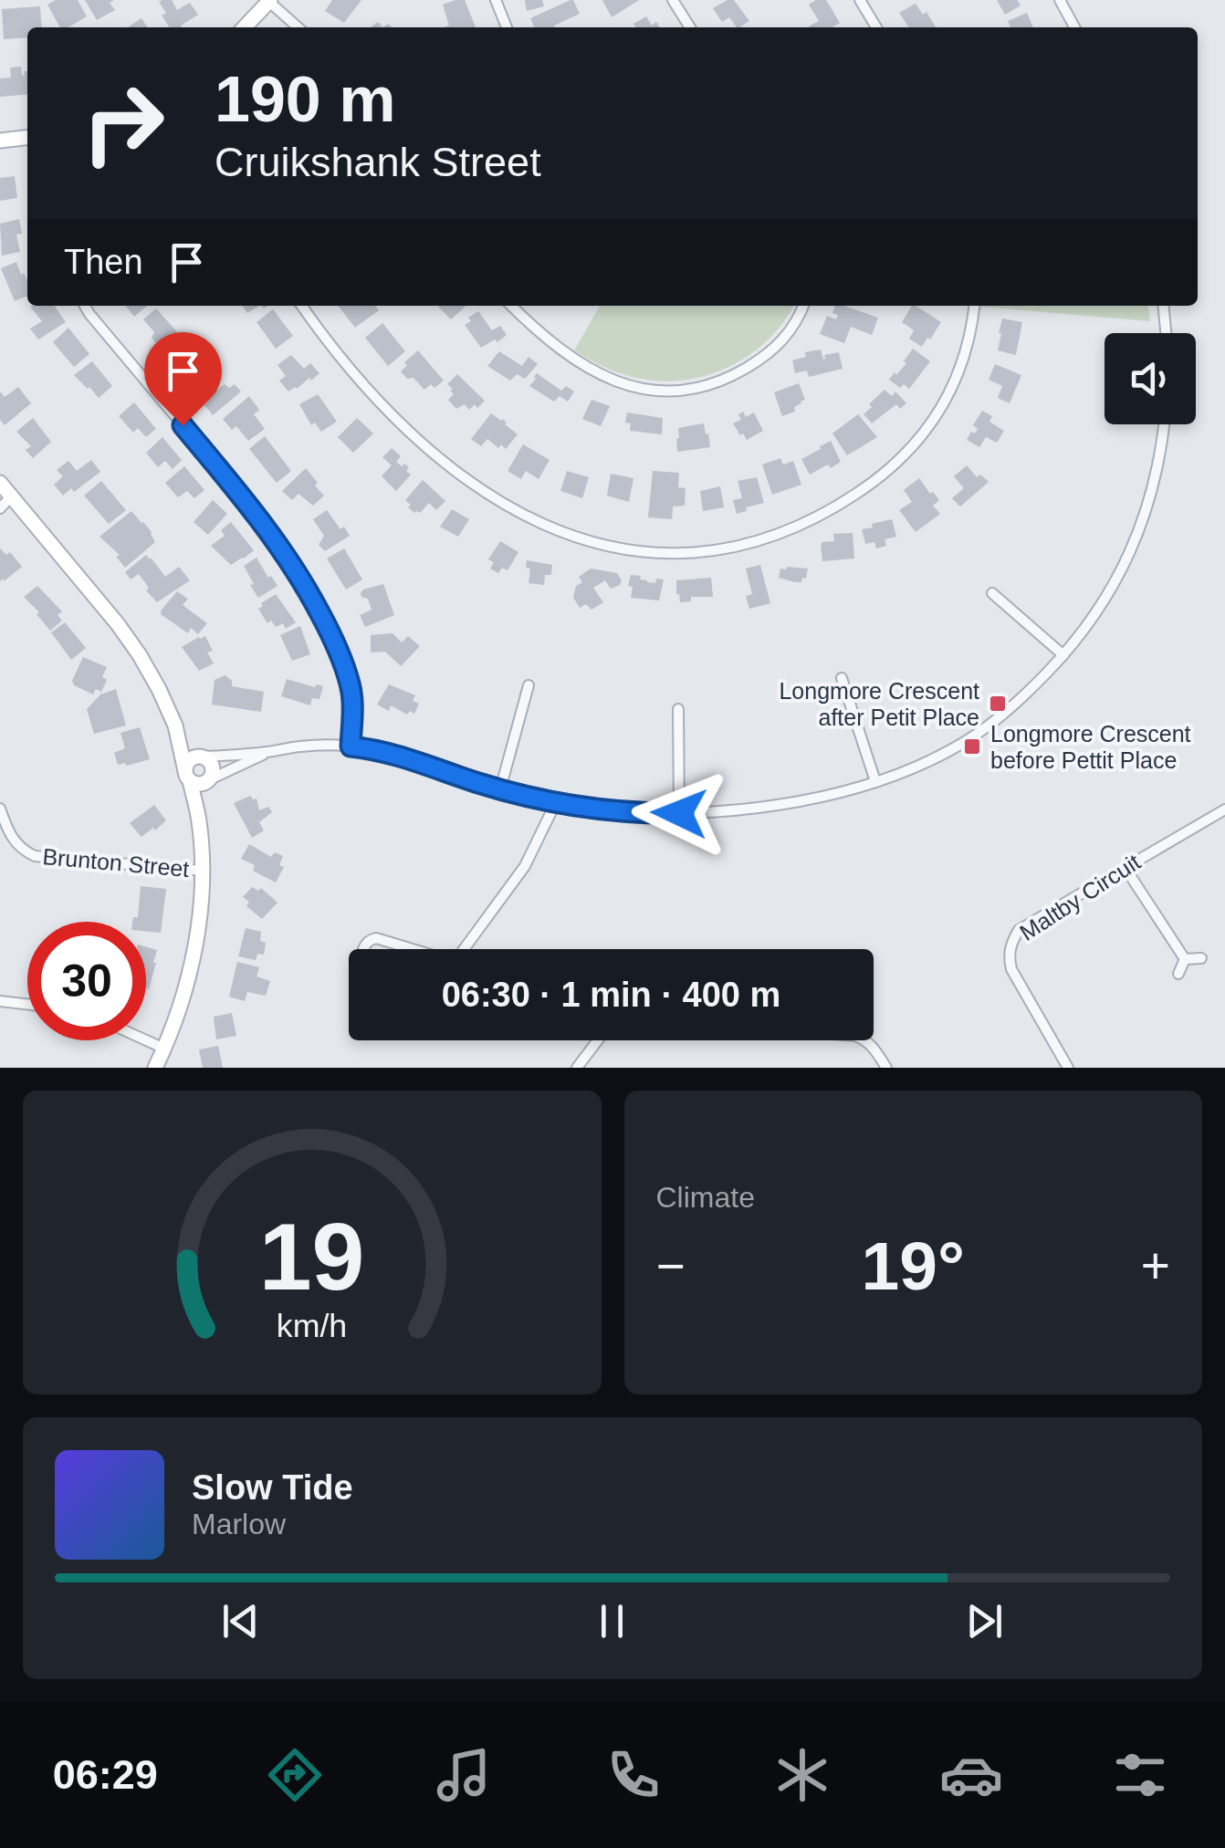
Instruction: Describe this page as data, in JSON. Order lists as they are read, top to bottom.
{
  "streets": {
    "street": ["Brunton Street", "Maltby Circuit"]
  },
  "places": {
    "transit": ["Longmore Crescent after Petit Place", "Longmore Crescent before Pettit Place"]
  },
  "page": {
    "turn": ["190 m", "Cruikshank Street"],
    "then": "Then",
    "limit": "30",
    "trip": "06:30 · 1 min · 400 m",
    "tile": "Climate",
    "heat": ["−", "19°", "+"],
    "song": ["Slow Tide", "Marlow"],
    "tabs": "06:29",
    "gauge": ["19", "km/h"]
  }
}
